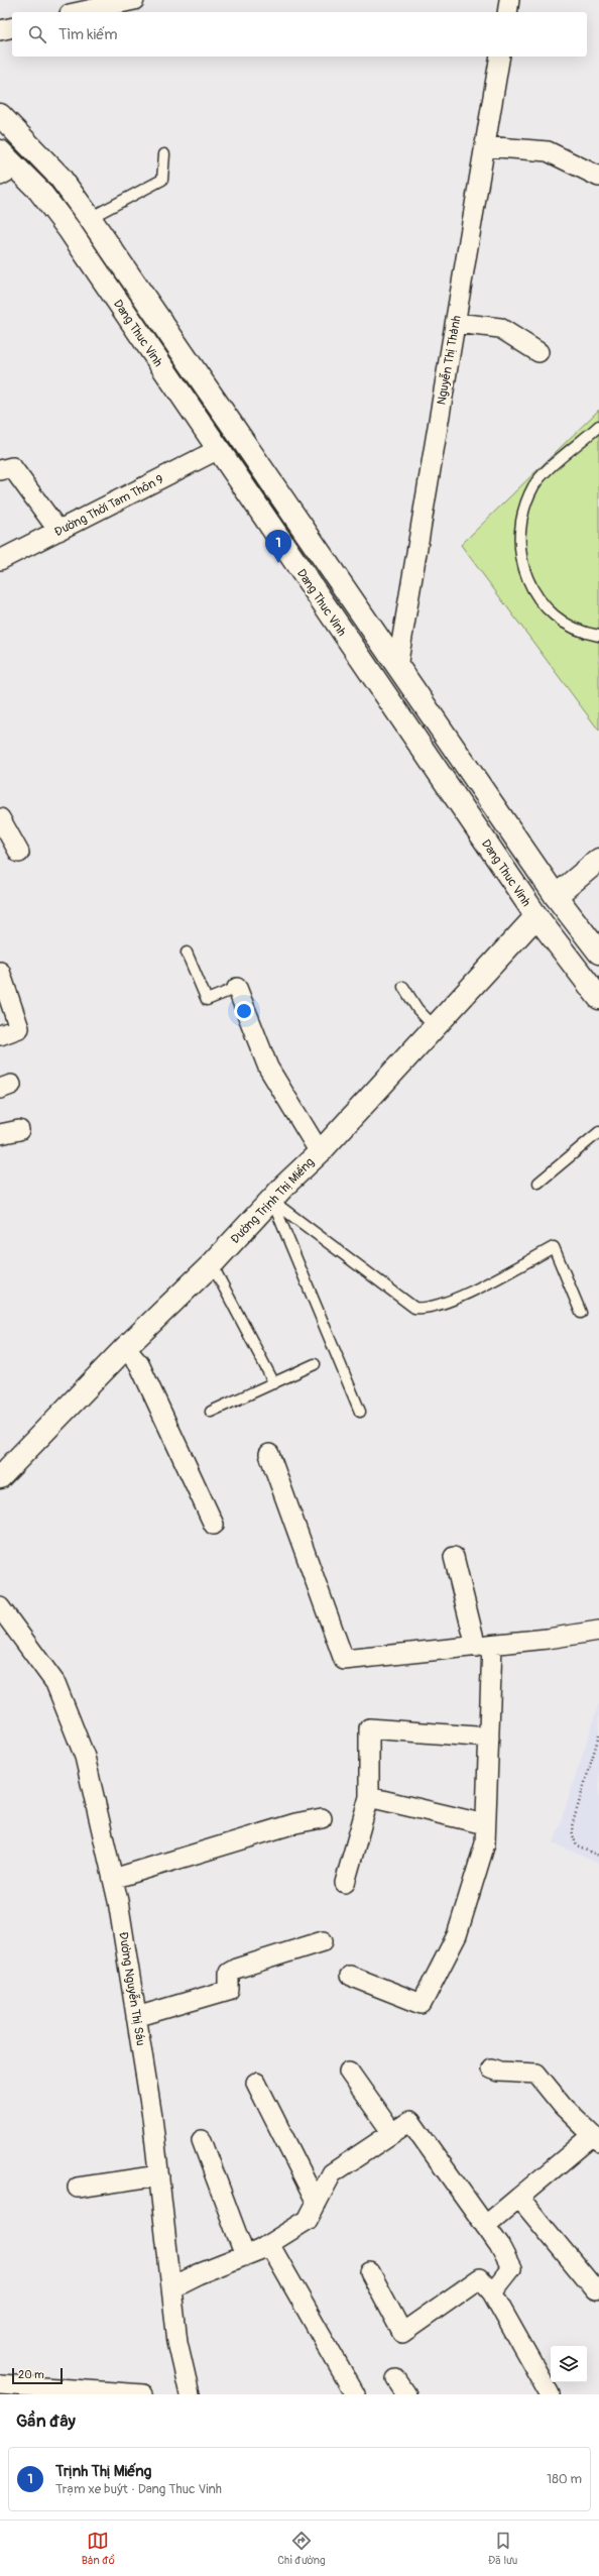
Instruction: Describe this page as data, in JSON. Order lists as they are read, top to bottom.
{
  "streets": {
    "main road": ["Dang Thuc Vinh", "Đường Trịnh Thị Miếng"],
    "street": ["Nguyễn Thị Thảnh", "Đường Thời Tam Thôn 9", "Đường Nguyễn Thị Sáu"]
  },
  "crossings": [
    ["Dang Thuc Vinh", "Nguyễn Thị Thảnh"],
    ["Dang Thuc Vinh", "Đường Thời Tam Thôn 9"],
    ["Dang Thuc Vinh", "Đường Trịnh Thị Miếng"]
  ],
  "scale_bar": "20 m",
  "page": {
    "search": "Tìm kiếm",
    "pins": "1",
    "scale": "20 m",
    "heading": "Gần đây",
    "list": [
      {
        "mark": "1",
        "name": "Trịnh Thị Miếng",
        "note": "Trạm xe buýt · Dang Thuc Vinh",
        "value": "180 m"
      }
    ],
    "nav": ["Bản đồ", "Chỉ đường", "Đã lưu"]
  }
}
